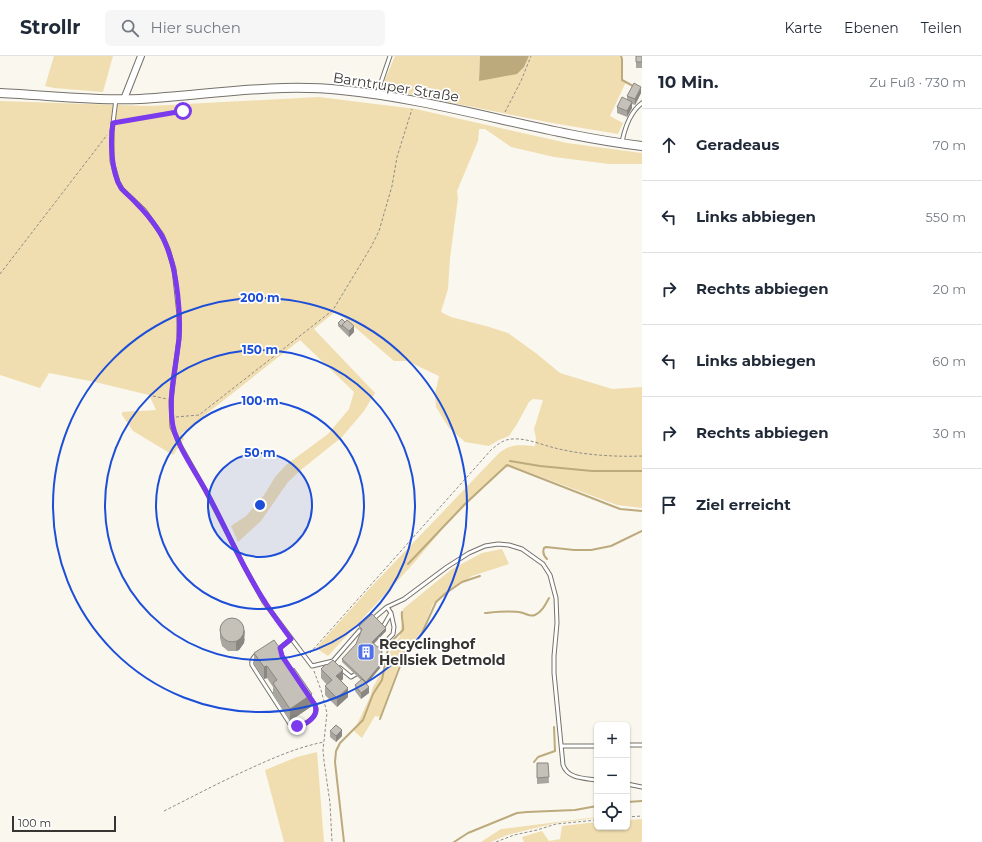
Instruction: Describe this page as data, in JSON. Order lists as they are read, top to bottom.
{
  "streets": {
    "main road": ["Barntruper Straße"]
  },
  "places": {
    "building": ["Recyclinghof Hellsiek Detmold"]
  },
  "scale_bar": "100 m",
  "page": {
    "header": "Strollr",
    "search": "Hier suchen",
    "nav": ["Karte", "Ebenen", "Teilen"],
    "heading": ["10 Min.", "Zu Fuß · 730 m"],
    "list": [
      ["Geradeaus", "70 m"],
      ["Links abbiegen", "550 m"],
      ["Rechts abbiegen", "20 m"],
      ["Links abbiegen", "60 m"],
      ["Rechts abbiegen", "30 m"],
      "Ziel erreicht"
    ],
    "map_buttons": ["+", "−"],
    "scale": "100 m"
  },
  "rings": [
    "200 m",
    "150 m",
    "100 m",
    "50 m"
  ]
}
